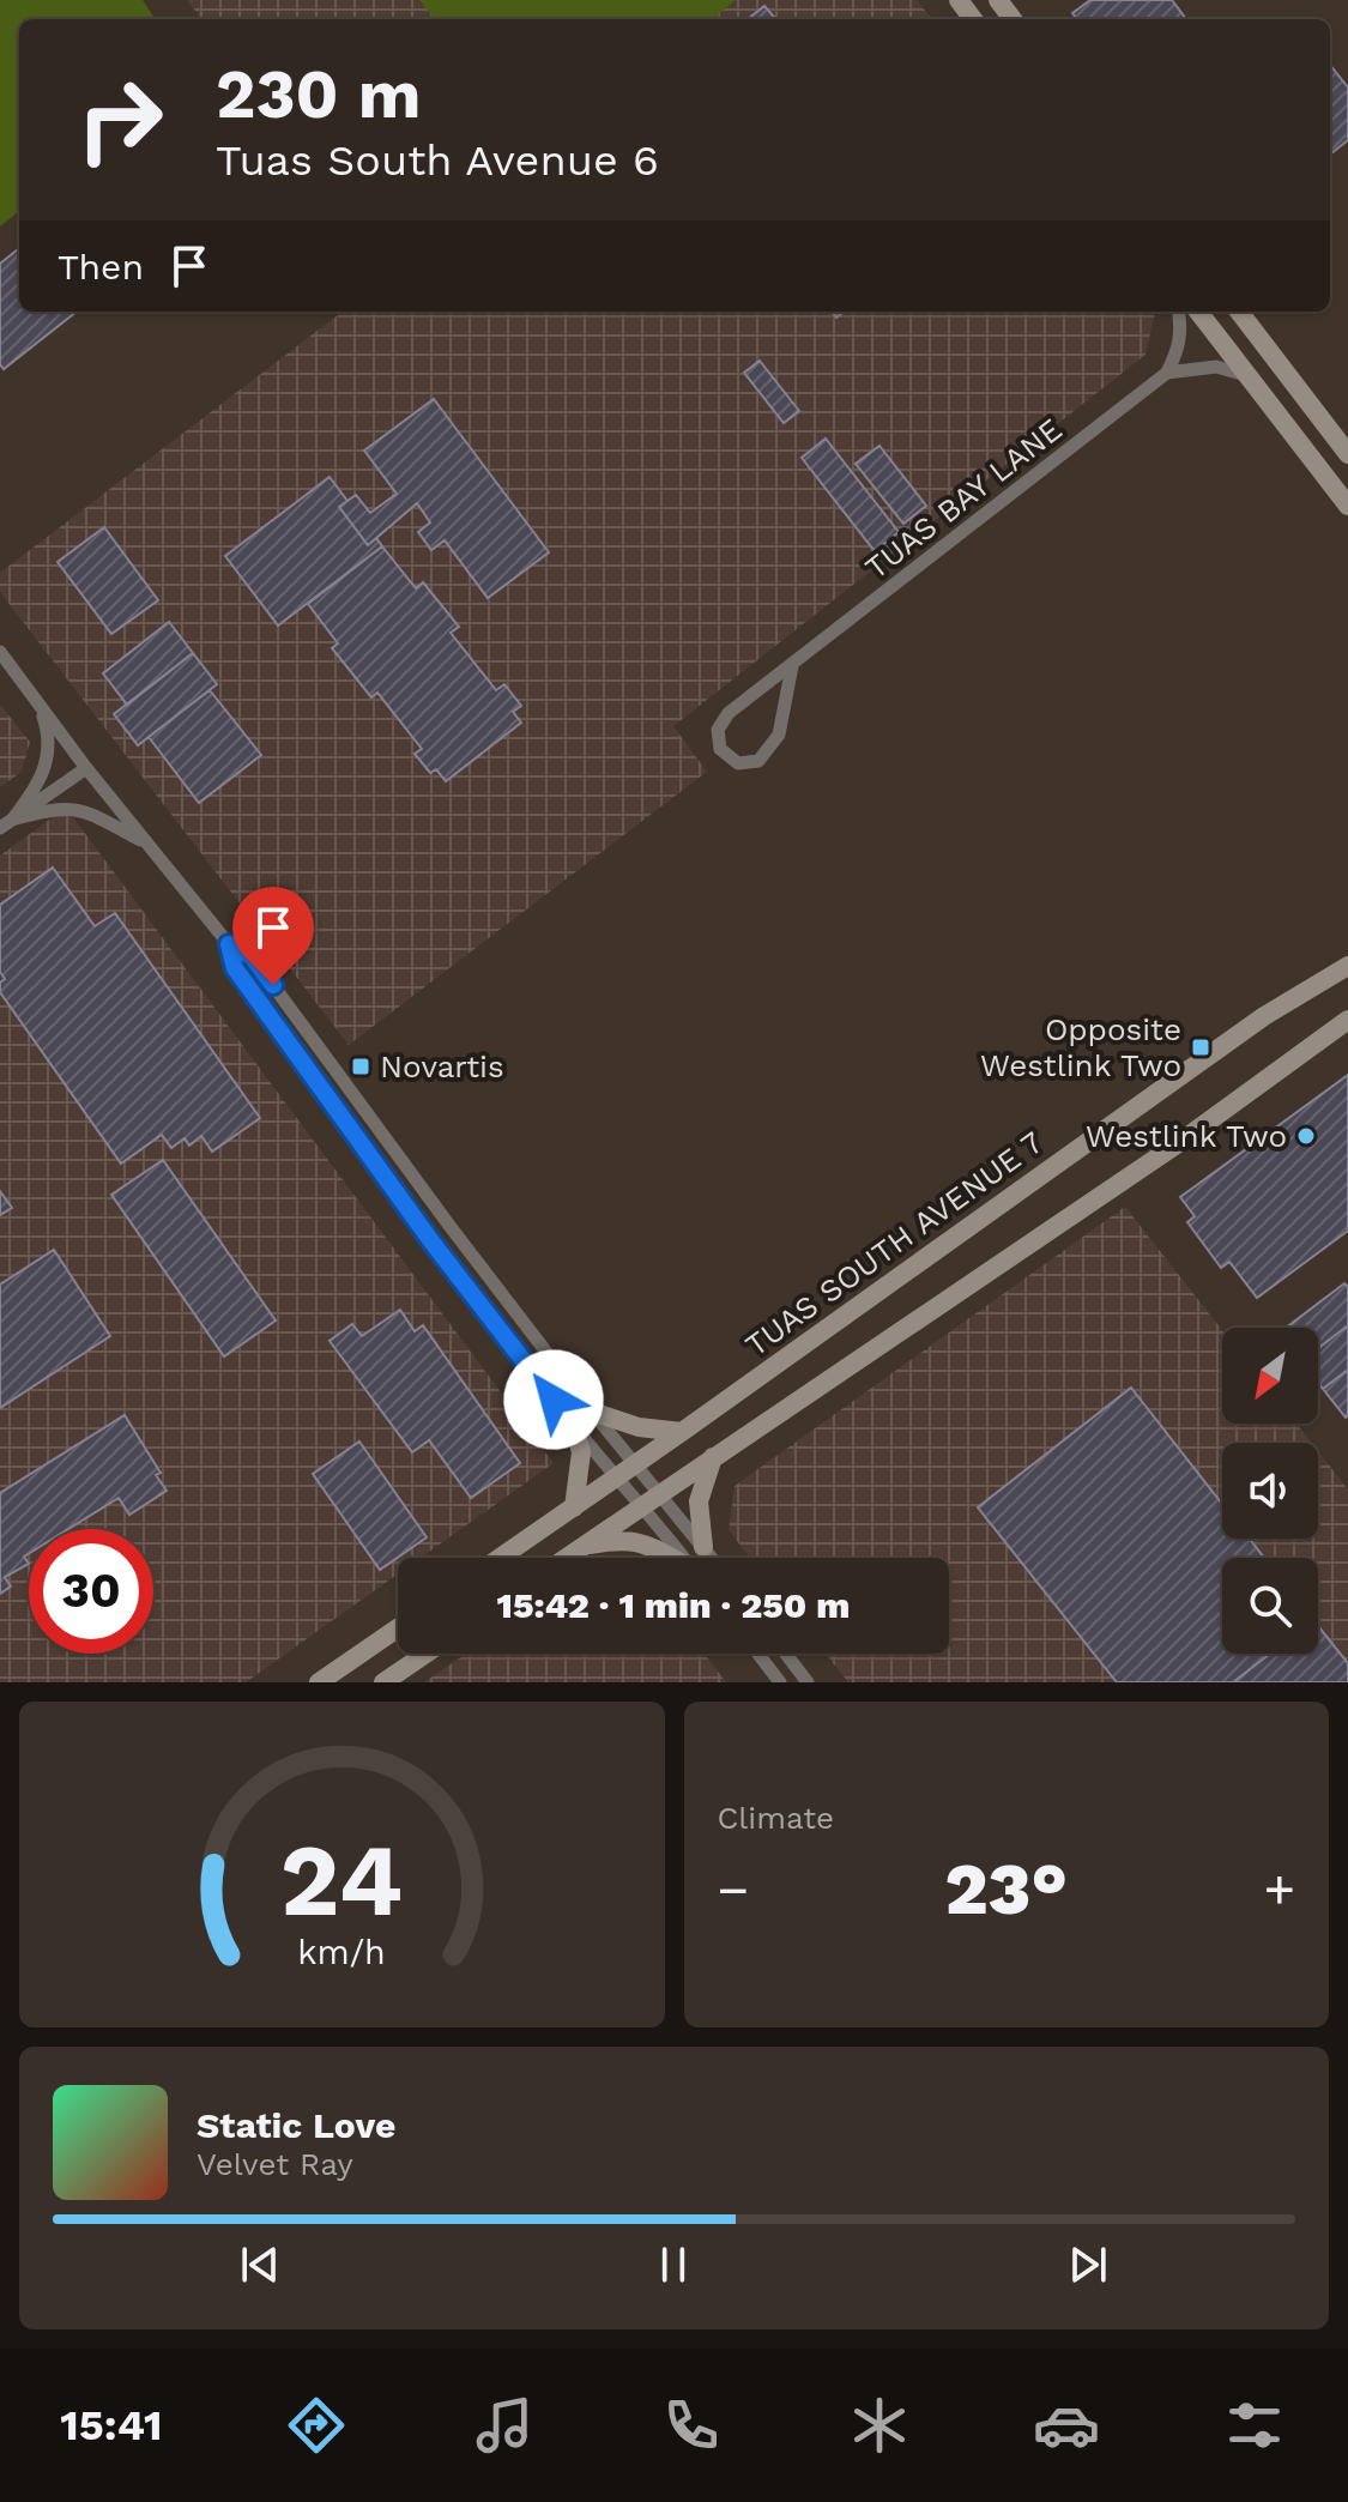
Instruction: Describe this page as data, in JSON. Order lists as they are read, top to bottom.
{
  "streets": {
    "street": ["TUAS BAY LANE", "TUAS SOUTH AVENUE 7"]
  },
  "places": {
    "transit": ["Opposite Westlink Two", "Novartis"],
    "other": ["Westlink Two"]
  },
  "north": "bottom left",
  "page": {
    "turn": ["230 m", "Tuas South Avenue 6"],
    "then": "Then",
    "limit": "30",
    "trip": "15:42 · 1 min · 250 m",
    "tile": "Climate",
    "heat": ["−", "23°", "+"],
    "song": ["Static Love", "Velvet Ray"],
    "tabs": "15:41",
    "gauge": ["24", "km/h"]
  }
}
